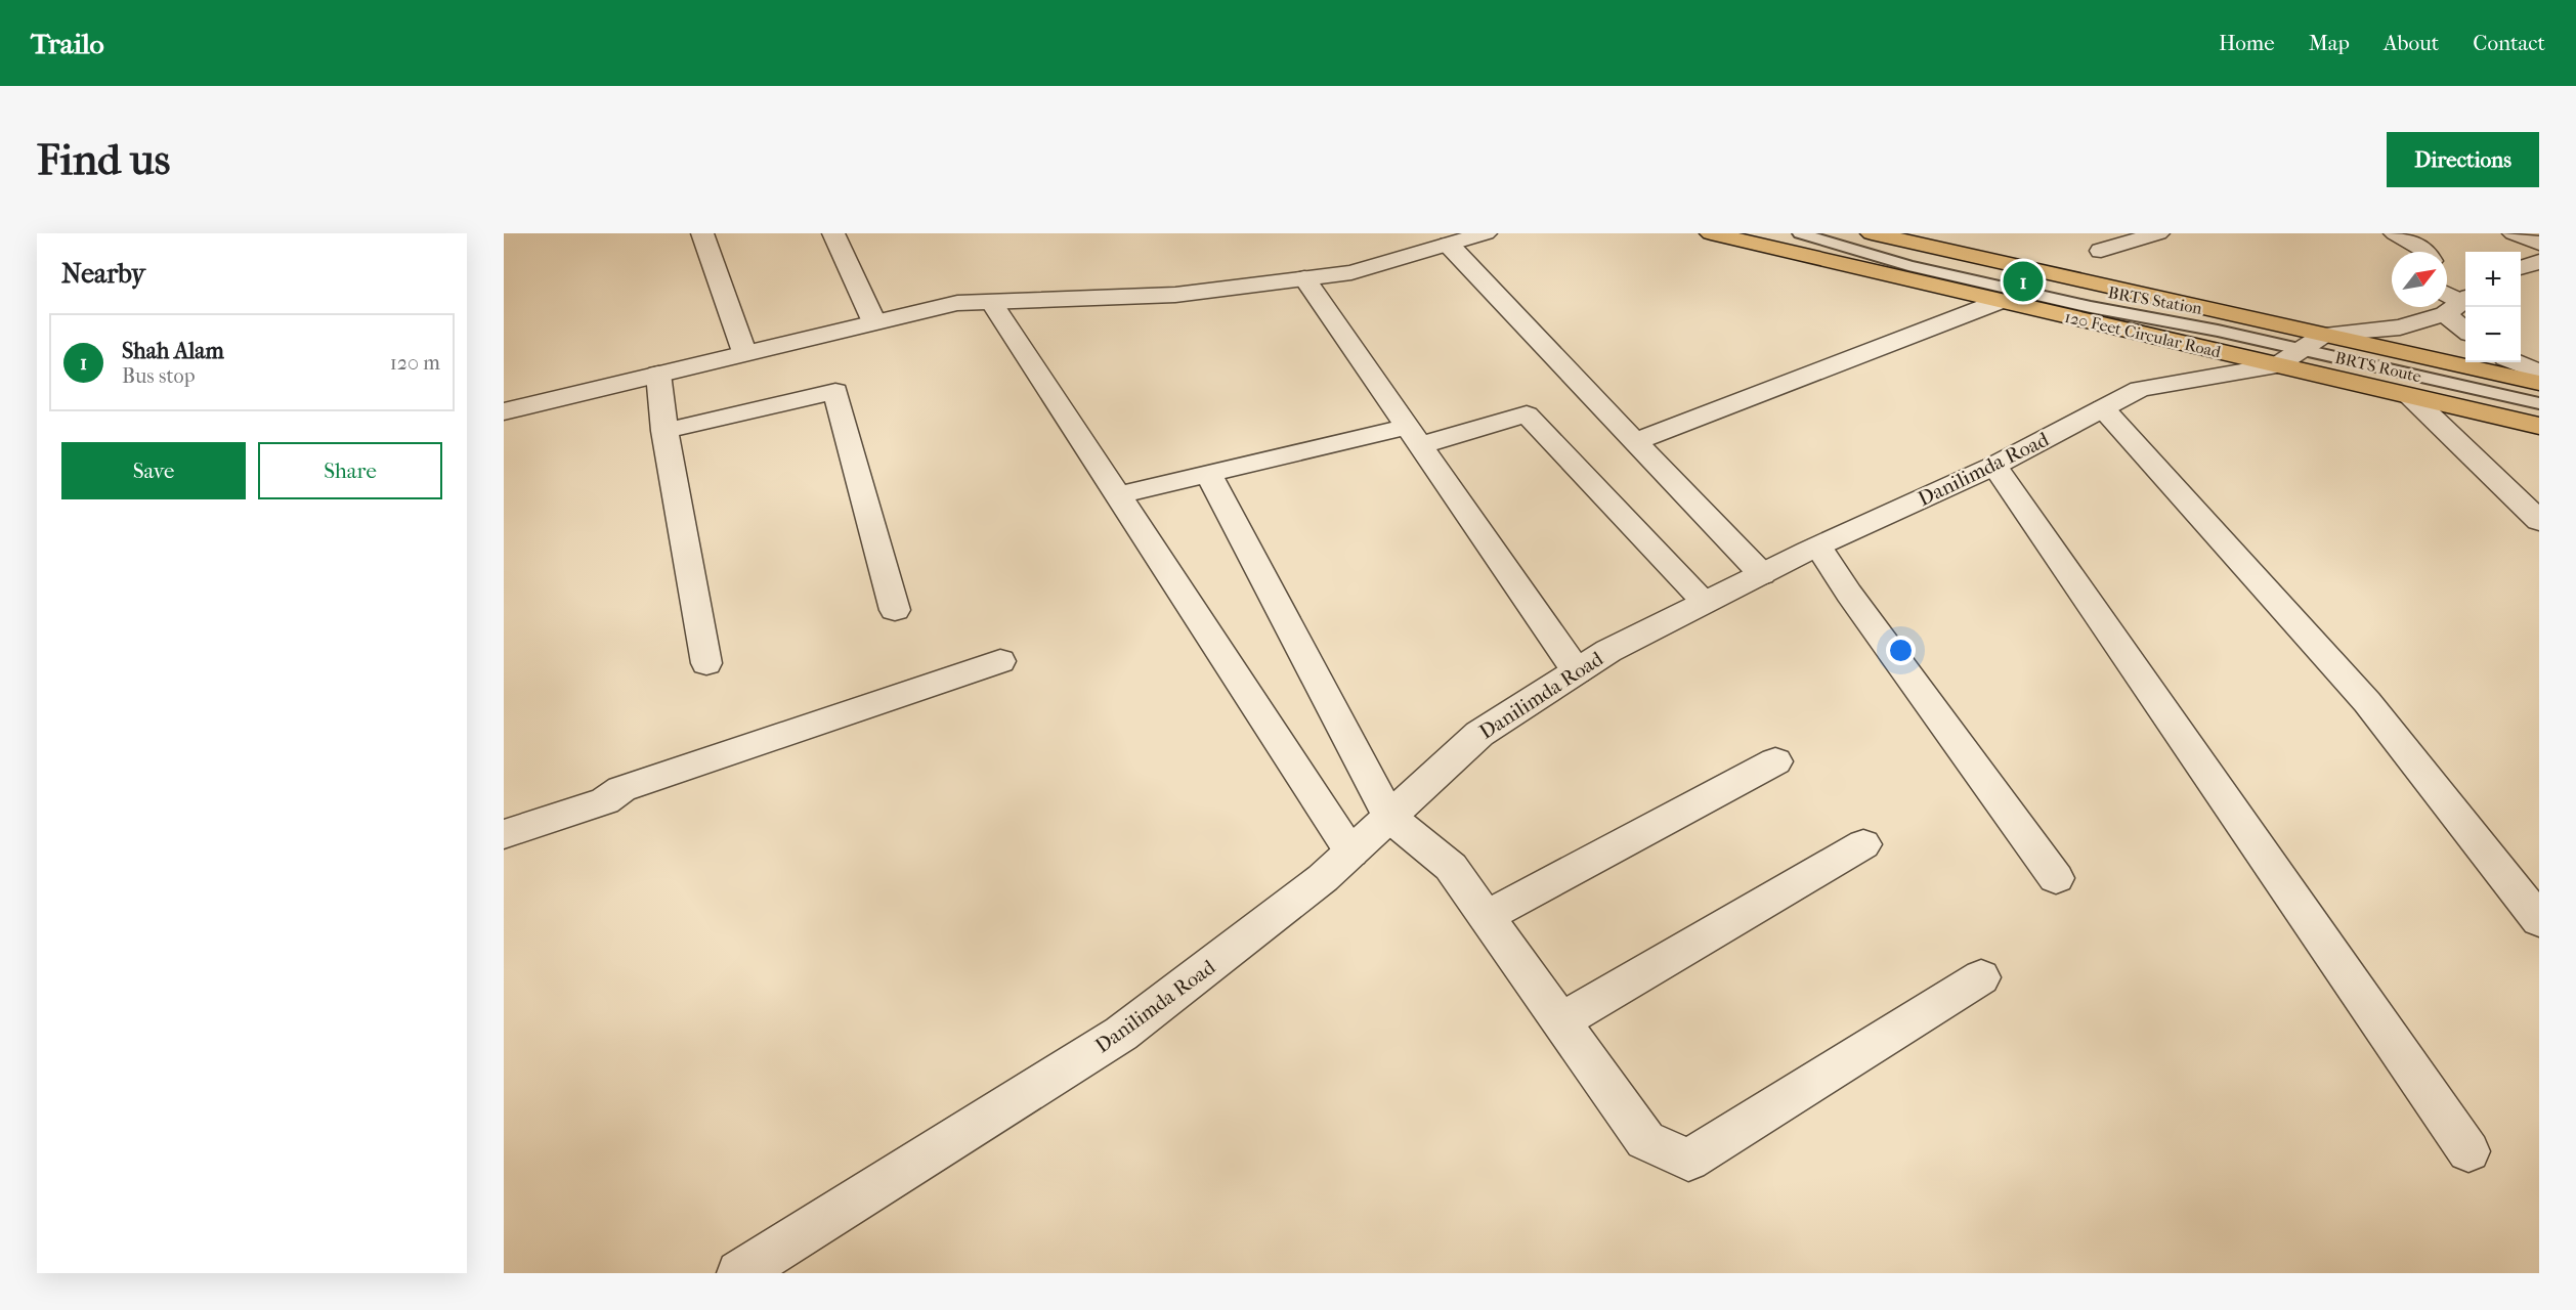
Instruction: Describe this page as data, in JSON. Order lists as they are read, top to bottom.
{
  "streets": {
    "main road": ["120 Feet Circular Road"],
    "street": ["Danilimda Road"],
    "lane": ["BRTS Station", "BRTS Route"]
  },
  "crossings": [
    ["BRTS Station", "BRTS Route"],
    ["120 Feet Circular Road", "BRTS Route"],
    ["120 Feet Circular Road", "Danilimda Road"],
    ["BRTS Route", "Danilimda Road"]
  ],
  "north": "top right",
  "page": {
    "header": "Trailo",
    "nav": [
      "Home",
      "Map",
      "About",
      "Contact"
    ],
    "buttons": [
      "Directions",
      ["Save", "Share"]
    ],
    "title": "Find us",
    "heading": "Nearby",
    "map_buttons": ["+", "−"],
    "pins": "1",
    "list": [
      {
        "mark": "1",
        "name": "Shah Alam",
        "note": "Bus stop",
        "value": "120 m"
      }
    ]
  }
}
